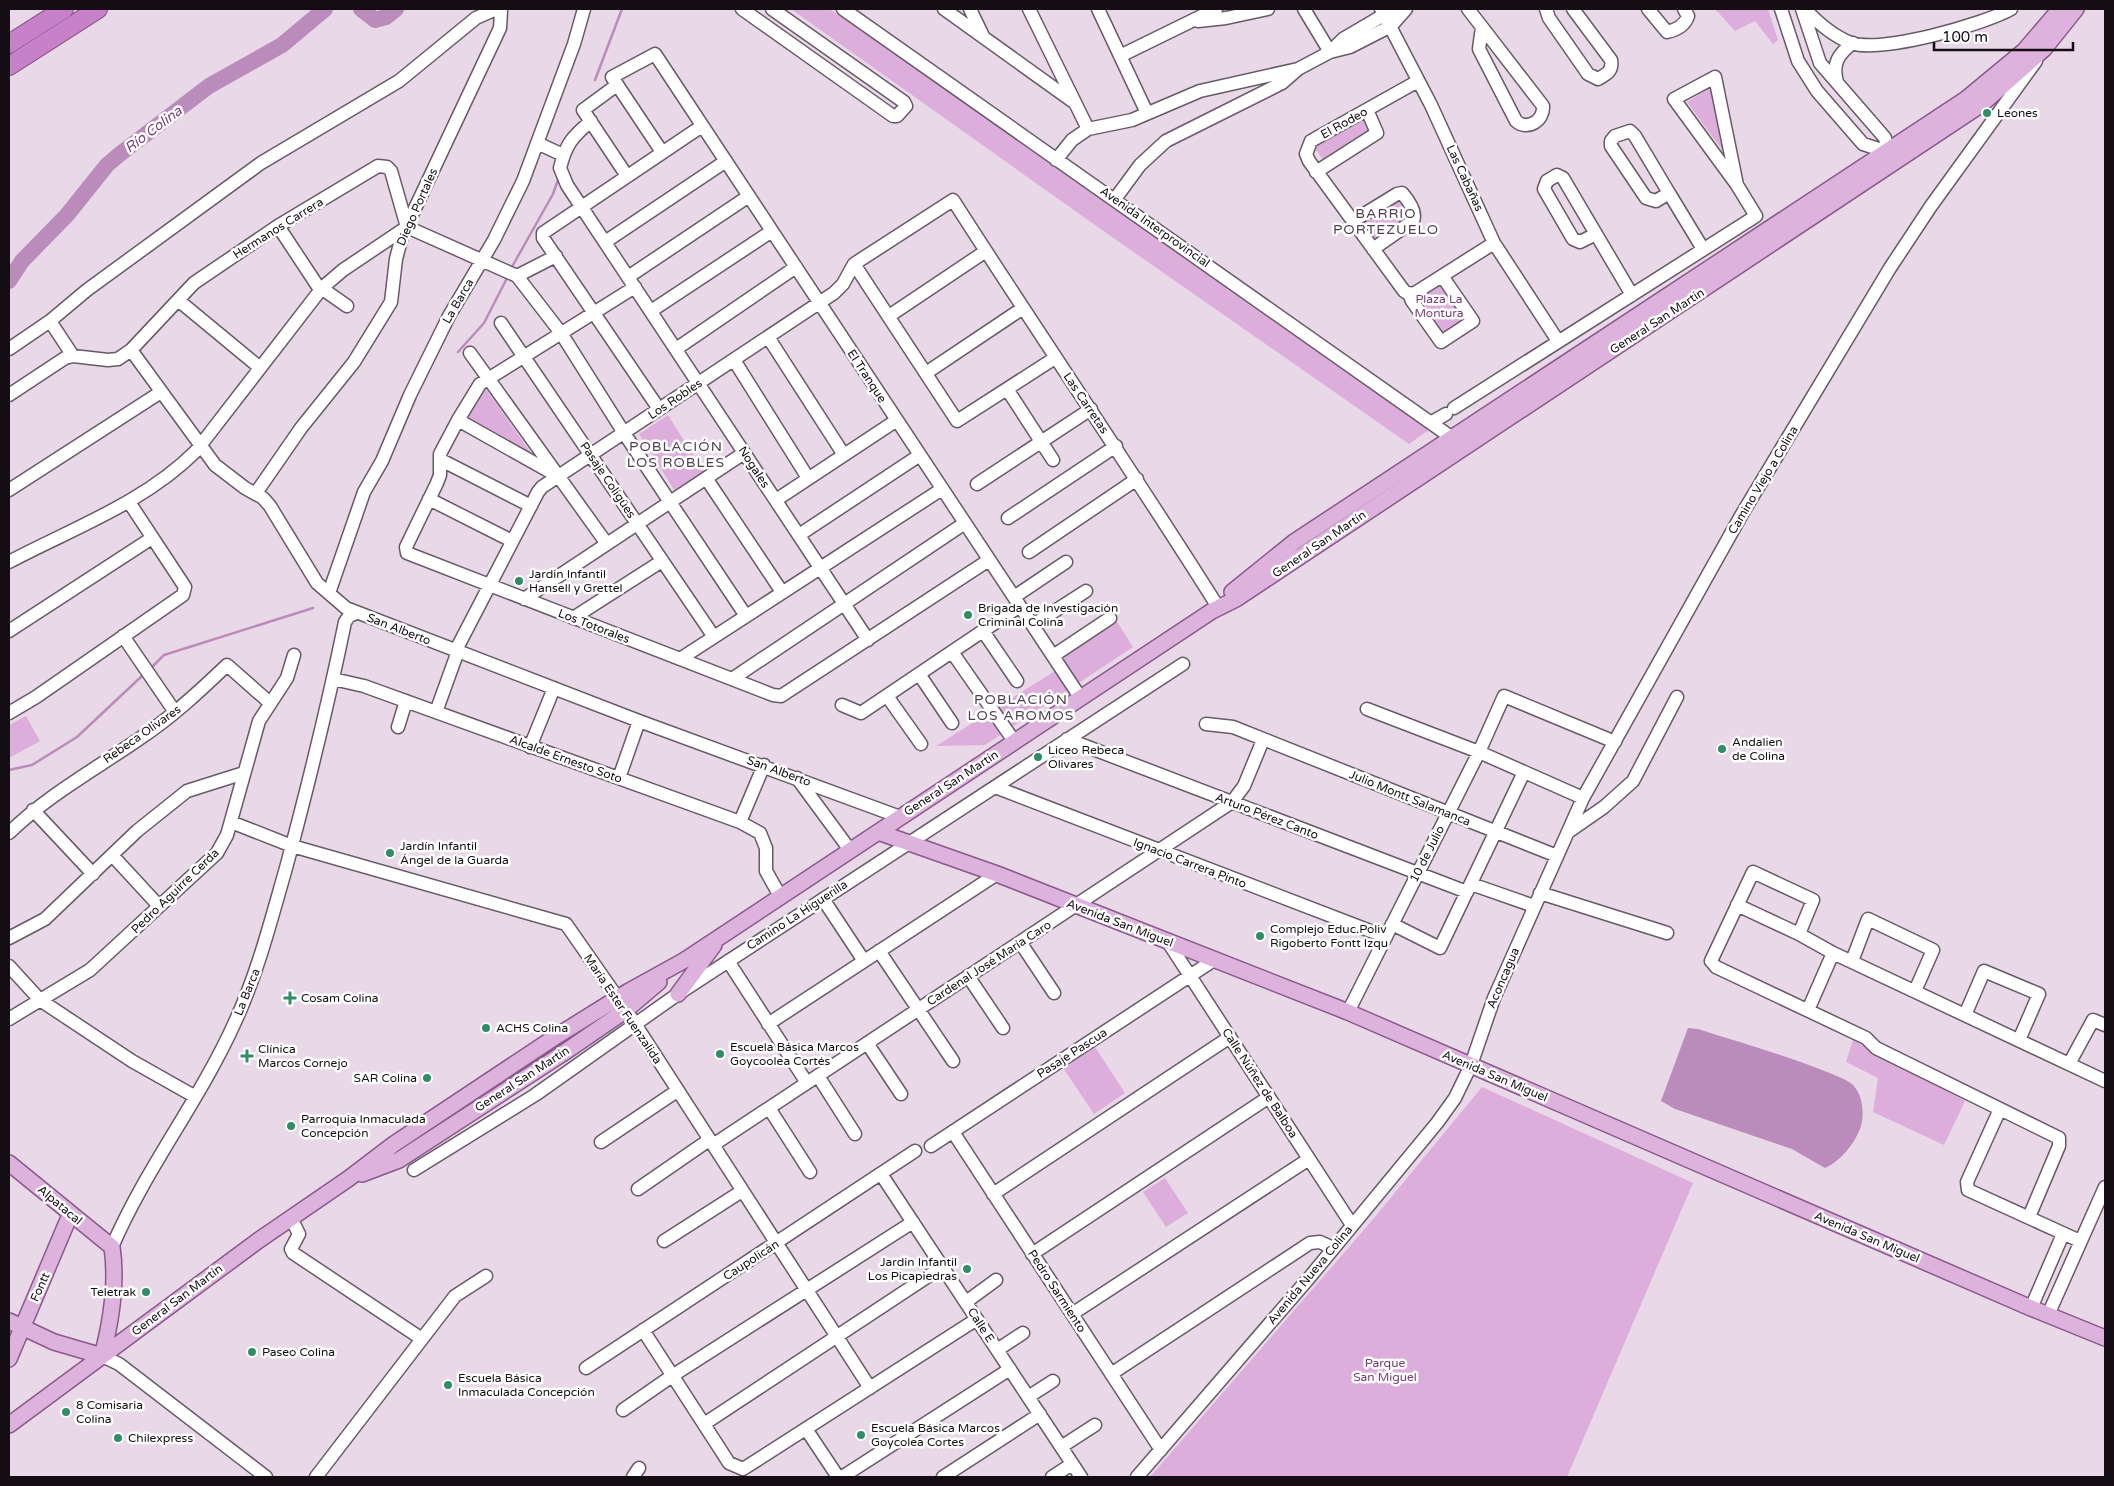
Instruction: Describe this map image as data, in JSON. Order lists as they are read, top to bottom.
{
  "streets": {
    "main road": [
      "La Barca",
      "General San Martín",
      "Avenida San Miguel",
      "Alpatacal",
      "Fontt"
    ],
    "street": [
      "El Rodeo",
      "Las Cabañas",
      "Diego Portales",
      "Avenida Interprovincial",
      "Hermanos Carrera",
      "El Tranque",
      "Los Robles",
      "Las Carretas",
      "Nogales",
      "Pasaje Coligües",
      "Camino Viejo a Colina",
      "Los Totorales",
      "San Alberto",
      "Rebeca Olivares",
      "Alcalde Ernesto Soto",
      "Julio Montt Salamanca",
      "Arturo Pérez Canto",
      "10 de Julio",
      "Ignacio Carrera Pinto",
      "Pedro Aguirre Cerda",
      "Camino La Higuerilla",
      "Cardenal José María Caro",
      "Aconcagua",
      "María Ester Fuenzalida",
      "Pasaje Pascua",
      "Calle Núñez de Balboa",
      "Caupolicán",
      "Avenida Nueva Colina",
      "Pedro Sarmiento",
      "Calle E"
    ]
  },
  "crossings": [
    ["El Rodeo", "Las Cabañas"],
    ["Diego Portales", "Hermanos Carrera"],
    ["Diego Portales", "San Alberto"],
    ["Avenida Interprovincial", "General San Martín"],
    ["Hermanos Carrera", "San Alberto"],
    ["La Barca", "General San Martín"],
    ["La Barca", "San Alberto"],
    ["La Barca", "Alcalde Ernesto Soto"],
    ["La Barca", "María Ester Fuenzalida"],
    ["La Barca", "Alpatacal"],
    ["General San Martín", "El Tranque"],
    ["General San Martín", "Las Carretas"],
    ["General San Martín", "Camino Viejo a Colina"],
    ["General San Martín", "San Alberto"],
    ["General San Martín", "Alcalde Ernesto Soto"],
    ["General San Martín", "Avenida San Miguel"],
    ["General San Martín", "María Ester Fuenzalida"],
    ["El Tranque", "Los Robles"],
    ["Los Robles", "Las Carretas"],
    ["Los Robles", "Nogales"],
    ["Los Robles", "Pasaje Coligües"],
    ["Los Robles", "Los Totorales"],
    ["Los Robles", "San Alberto"],
    ["Los Robles", "Alcalde Ernesto Soto"],
    ["Nogales", "Los Totorales"],
    ["Camino Viejo a Colina", "Julio Montt Salamanca"],
    ["Camino Viejo a Colina", "10 de Julio"],
    ["Camino Viejo a Colina", "Aconcagua"],
    ["Rebeca Olivares", "Pedro Aguirre Cerda"],
    ["Julio Montt Salamanca", "10 de Julio"],
    ["Julio Montt Salamanca", "Cardenal José María Caro"],
    ["Arturo Pérez Canto", "10 de Julio"],
    ["Arturo Pérez Canto", "Camino La Higuerilla"],
    ["Arturo Pérez Canto", "Cardenal José María Caro"],
    ["Arturo Pérez Canto", "Aconcagua"],
    ["10 de Julio", "Ignacio Carrera Pinto"],
    ["10 de Julio", "Avenida San Miguel"],
    ["Ignacio Carrera Pinto", "Camino La Higuerilla"],
    ["Ignacio Carrera Pinto", "Cardenal José María Caro"],
    ["Pedro Aguirre Cerda", "María Ester Fuenzalida"],
    ["Camino La Higuerilla", "Avenida San Miguel"],
    ["Camino La Higuerilla", "María Ester Fuenzalida"],
    ["Avenida San Miguel", "Cardenal José María Caro"],
    ["Avenida San Miguel", "Aconcagua"],
    ["Avenida San Miguel", "Pasaje Pascua"],
    ["Avenida San Miguel", "Calle Núñez de Balboa"],
    ["Avenida San Miguel", "Avenida Nueva Colina"],
    ["Cardenal José María Caro", "María Ester Fuenzalida"],
    ["Aconcagua", "Avenida Nueva Colina"],
    ["María Ester Fuenzalida", "Caupolicán"],
    ["Pasaje Pascua", "Calle Núñez de Balboa"],
    ["Pasaje Pascua", "Pedro Sarmiento"],
    ["Calle Núñez de Balboa", "Avenida Nueva Colina"],
    ["Alpatacal", "Fontt"],
    ["Caupolicán", "Calle E"],
    ["Avenida Nueva Colina", "Pedro Sarmiento"]
  ],
  "districts": ["BARRIO PORTEZUELO", "POBLACIÓN LOS ROBLES", "POBLACIÓN LOS AROMOS"],
  "water": ["Río Colina"],
  "parks": ["Plaza La Montura", "Parque San Miguel"],
  "places": {
    "other": [
      "Leones",
      "Jardin Infantil Hansell y Grettel",
      "Brigada de Investigación Criminal Colina",
      "Andalien de Colina",
      "Liceo Rebeca Olivares",
      "Jardín Infantil Ángel de la Guarda",
      "Complejo Educ.Poliv Rigoberto Fontt Izqu",
      "ACHS Colina",
      "Escuela Básica Marcos Goycoolea Cortés",
      "SAR Colina",
      "Parroquia Inmaculada Concepción",
      "Jardin Infantil Los Picapiedras",
      "Teletrak",
      "Paseo Colina",
      "Escuela Básica Inmaculada Concepción",
      "8 Comisaria Colina",
      "Escuela Básica Marcos Goycolea Cortes",
      "Chilexpress"
    ],
    "health": ["Cosam Colina", "Clínica Marcos Cornejo"]
  },
  "scale_bar": "100 m"
}
